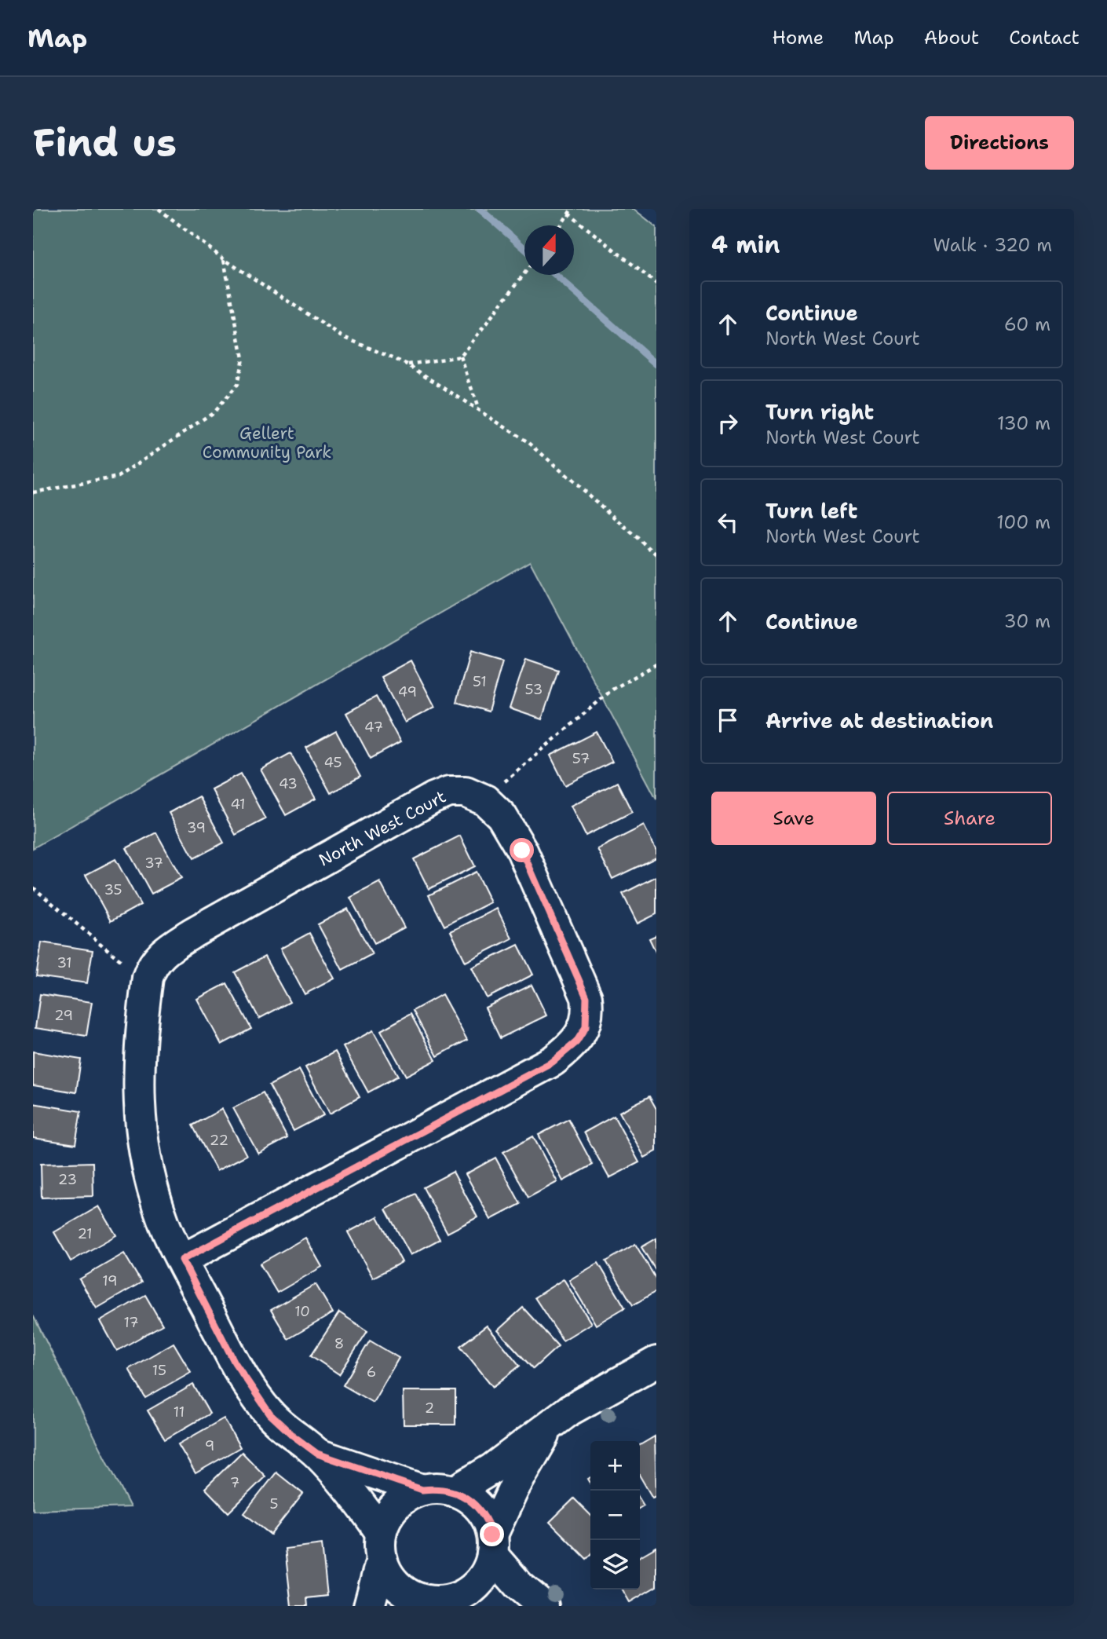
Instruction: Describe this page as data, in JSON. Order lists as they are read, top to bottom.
{
  "streets": {
    "street": ["North West Court"]
  },
  "parks": ["Gellert Community Park"],
  "house_numbers": [
    "51",
    "53",
    "49",
    "47",
    "57",
    "45",
    "43",
    "41",
    "39",
    "37",
    "35",
    "31",
    "29",
    "22",
    "23",
    "21",
    "19",
    "10",
    "17",
    "8",
    "15",
    "6",
    "2",
    "11",
    "9",
    "7",
    "5"
  ],
  "north": "top",
  "page": {
    "header": "Map",
    "nav": [
      "Home",
      "Map",
      "About",
      "Contact"
    ],
    "buttons": [
      "Directions",
      ["Save", "Share"]
    ],
    "title": "Find us",
    "heading": ["4 min", "Walk · 320 m"],
    "list": [
      ["Continue", "North West Court", "60 m"],
      ["Turn right", "North West Court", "130 m"],
      ["Turn left", "North West Court", "100 m"],
      ["Continue", "30 m"],
      "Arrive at destination"
    ],
    "map_buttons": ["+", "−"]
  }
}
